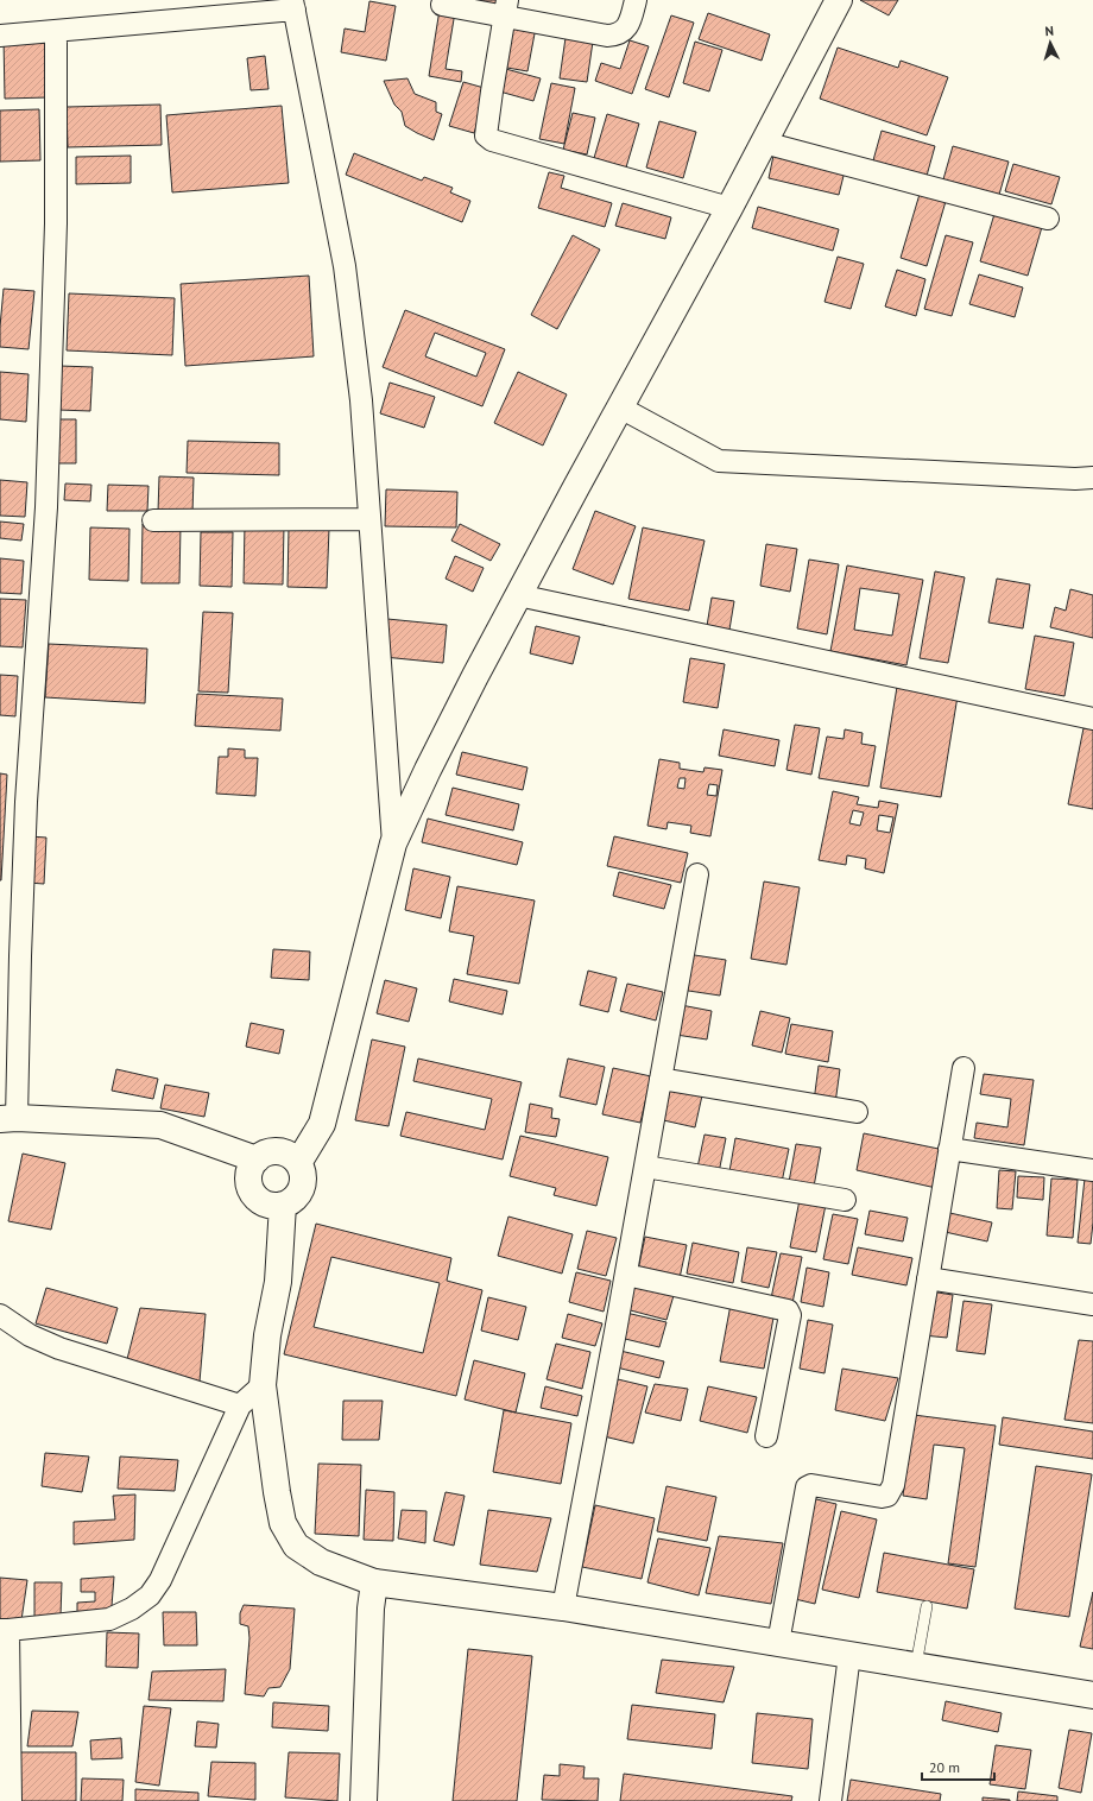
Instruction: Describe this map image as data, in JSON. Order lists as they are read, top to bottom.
{
  "scale_bar": "20 m",
  "north": "top"
}
